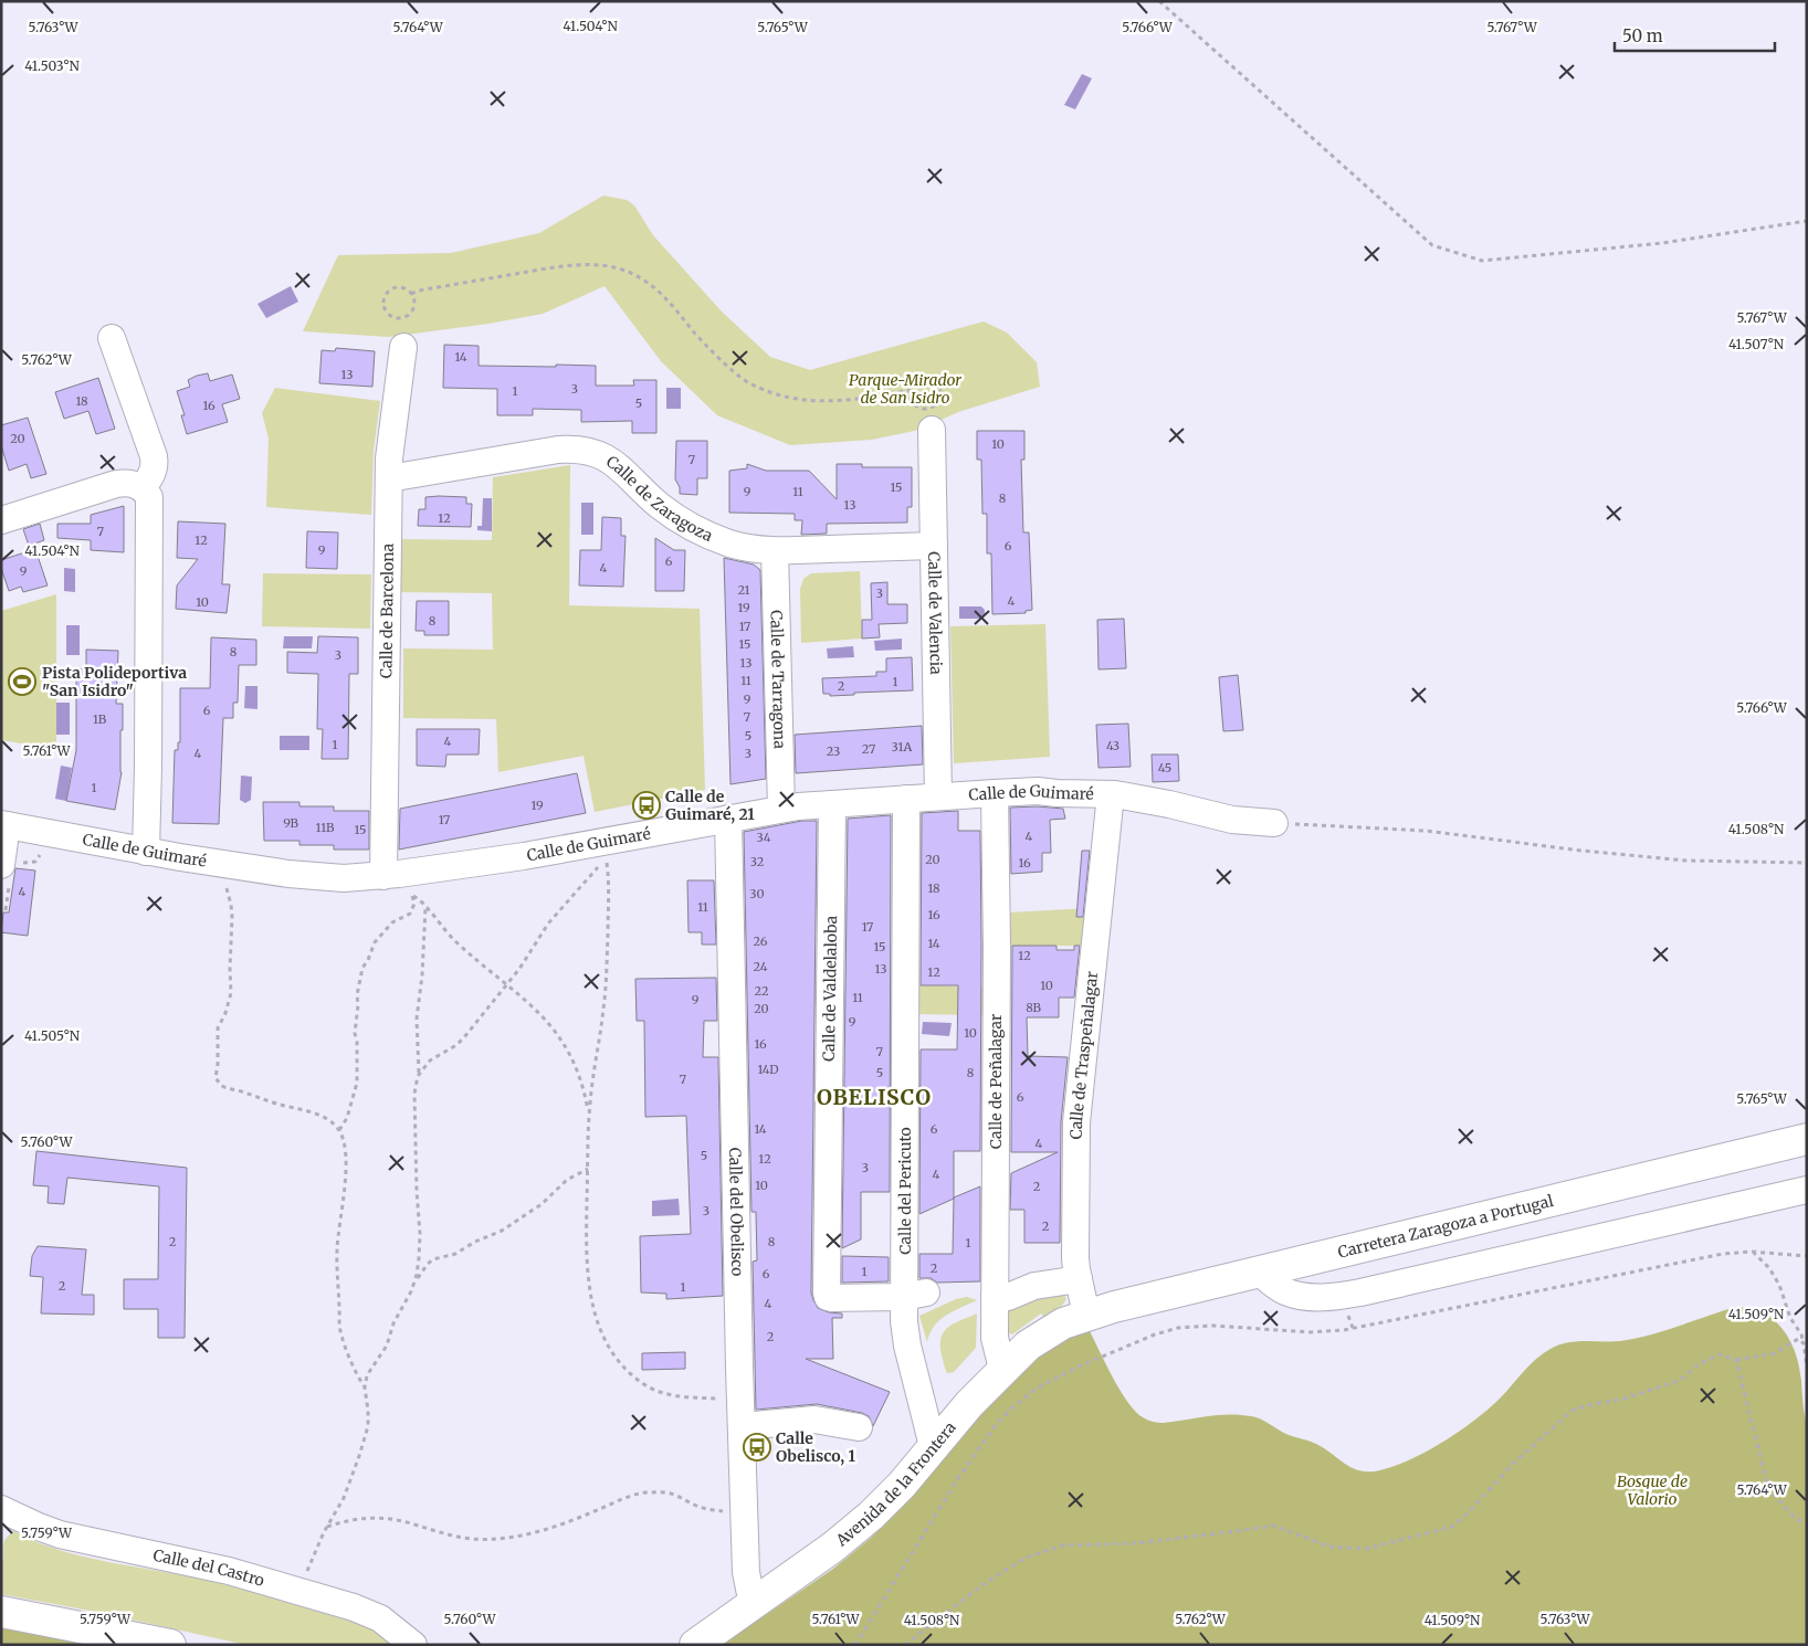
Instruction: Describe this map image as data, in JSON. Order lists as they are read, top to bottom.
{
  "streets": {
    "highway": ["Carretera Zaragoza a Portugal", "Avenida de la Frontera"],
    "street": [
      "Calle de Zaragoza",
      "Calle de Barcelona",
      "Calle de Valencia",
      "Calle de Tarragona",
      "Calle de Guimaré",
      "Calle de Valdelaloba",
      "Calle de Traspeñalagar",
      "Calle de Peñalagar",
      "Calle del Pericuto",
      "Calle del Obelisco",
      "Calle del Castro"
    ]
  },
  "crossings": [
    ["Calle de Zaragoza", "Calle de Barcelona"],
    ["Calle de Zaragoza", "Calle de Valencia"],
    ["Calle de Zaragoza", "Calle de Tarragona"],
    ["Calle de Barcelona", "Calle de Guimaré"],
    ["Calle de Valencia", "Calle de Guimaré"],
    ["Calle de Tarragona", "Calle de Guimaré"],
    ["Calle de Guimaré", "Calle de Valdelaloba"],
    ["Calle de Guimaré", "Calle de Traspeñalagar"],
    ["Calle de Guimaré", "Calle de Peñalagar"],
    ["Calle de Guimaré", "Calle del Pericuto"],
    ["Calle de Guimaré", "Calle del Obelisco"],
    ["Calle de Valdelaloba", "Calle del Pericuto"],
    ["Calle de Traspeñalagar", "Carretera Zaragoza a Portugal"],
    ["Calle de Traspeñalagar", "Avenida de la Frontera"],
    ["Calle de Peñalagar", "Avenida de la Frontera"],
    ["Calle del Pericuto", "Avenida de la Frontera"],
    ["Calle del Obelisco", "Avenida de la Frontera"],
    ["Carretera Zaragoza a Portugal", "Avenida de la Frontera"]
  ],
  "districts": ["OBELISCO"],
  "parks": ["Parque-Mirador de San Isidro", "Bosque de Valorio"],
  "places": {
    "sports": ["Pista Polideportiva \"San Isidro\""],
    "bus stop": ["Calle de Guimaré, 21", "Calle Obelisco, 1"]
  },
  "house_numbers": [
    "14",
    "13",
    "3",
    "1",
    "18",
    "5",
    "16",
    "20",
    "10",
    "7",
    "15",
    "9",
    "11",
    "8",
    "13",
    "12",
    "7",
    "12",
    "6",
    "9",
    "6",
    "4",
    "9",
    "21",
    "3",
    "4",
    "10",
    "19",
    "8",
    "17",
    "15",
    "8",
    "3",
    "13",
    "11",
    "1",
    "2",
    "9",
    "6",
    "7",
    "1B",
    "5",
    "4",
    "1",
    "43",
    "31A",
    "27",
    "23",
    "4",
    "3",
    "45",
    "1",
    "19",
    "17",
    "9B",
    "11B",
    "15",
    "4",
    "34",
    "20",
    "32",
    "16",
    "18",
    "4",
    "30",
    "11",
    "16",
    "17",
    "26",
    "14",
    "15",
    "12",
    "24",
    "13",
    "12",
    "10",
    "22",
    "11",
    "9",
    "8B",
    "20",
    "9",
    "10",
    "16",
    "7",
    "14D",
    "5",
    "8",
    "7",
    "6",
    "14",
    "6",
    "4",
    "5",
    "12",
    "3",
    "4",
    "10",
    "2",
    "3",
    "2",
    "2",
    "8",
    "1",
    "2",
    "1",
    "6",
    "2",
    "1",
    "4",
    "2"
  ],
  "scale_bar": "50 m",
  "coordinates": [
    "41.504°N",
    "5.763°W",
    "5.764°W",
    "5.765°W",
    "5.766°W",
    "5.767°W",
    "41.503°N",
    "41.507°N",
    "5.762°W",
    "5.761°W",
    "41.508°N",
    "41.505°N",
    "5.760°W",
    "41.509°N",
    "5.759°W"
  ]
}
